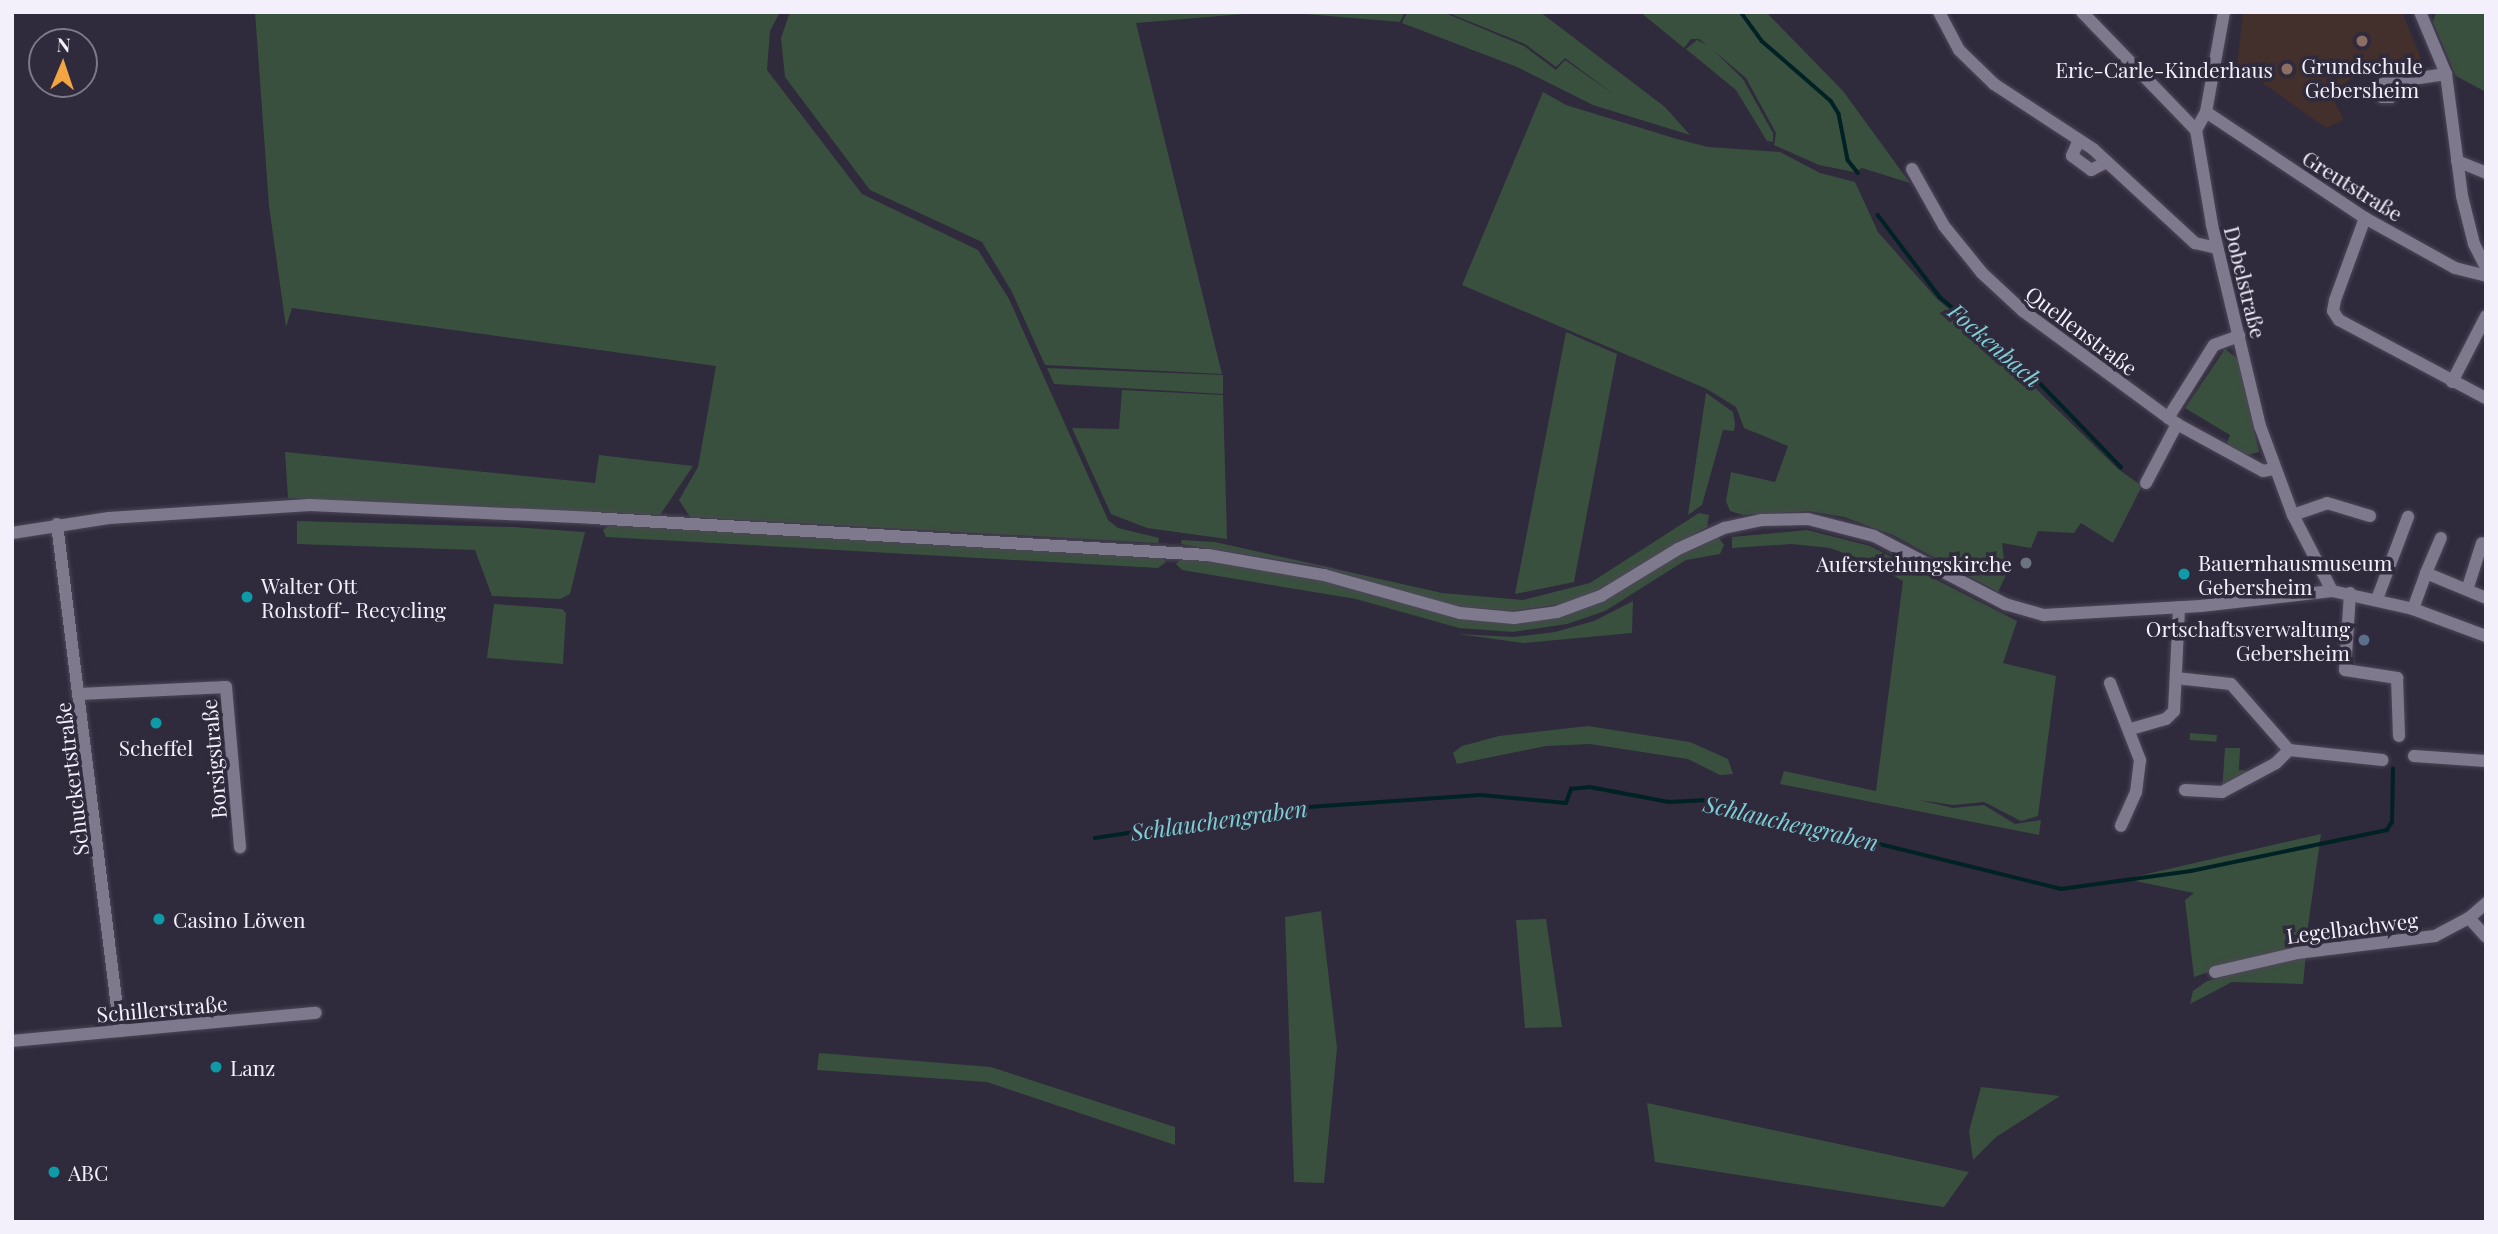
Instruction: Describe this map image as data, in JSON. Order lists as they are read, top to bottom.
{
  "streets": {
    "street": [
      "Greutstraße",
      "Dobelstraße",
      "Quellenstraße",
      "Borsigstraße",
      "Schuckertstraße",
      "Legelbachweg",
      "Schillerstraße"
    ]
  },
  "crossings": [
    ["Dobelstraße", "Quellenstraße"],
    ["Borsigstraße", "Schuckertstraße"],
    ["Schuckertstraße", "Schillerstraße"]
  ],
  "water": ["Fockenbach", "Schlauchengraben"],
  "places": [
    "Grundschule Gebersheim",
    "Eric-Carle-Kinderhaus",
    "Auferstehungskirche",
    "Bauernhausmuseum Gebersheim",
    "Walter Ott Rohstoff- Recycling",
    "Ortschaftsverwaltung Gebersheim",
    "Scheffel",
    "Casino Löwen",
    "Lanz",
    "ABC"
  ],
  "north": "top"
}
